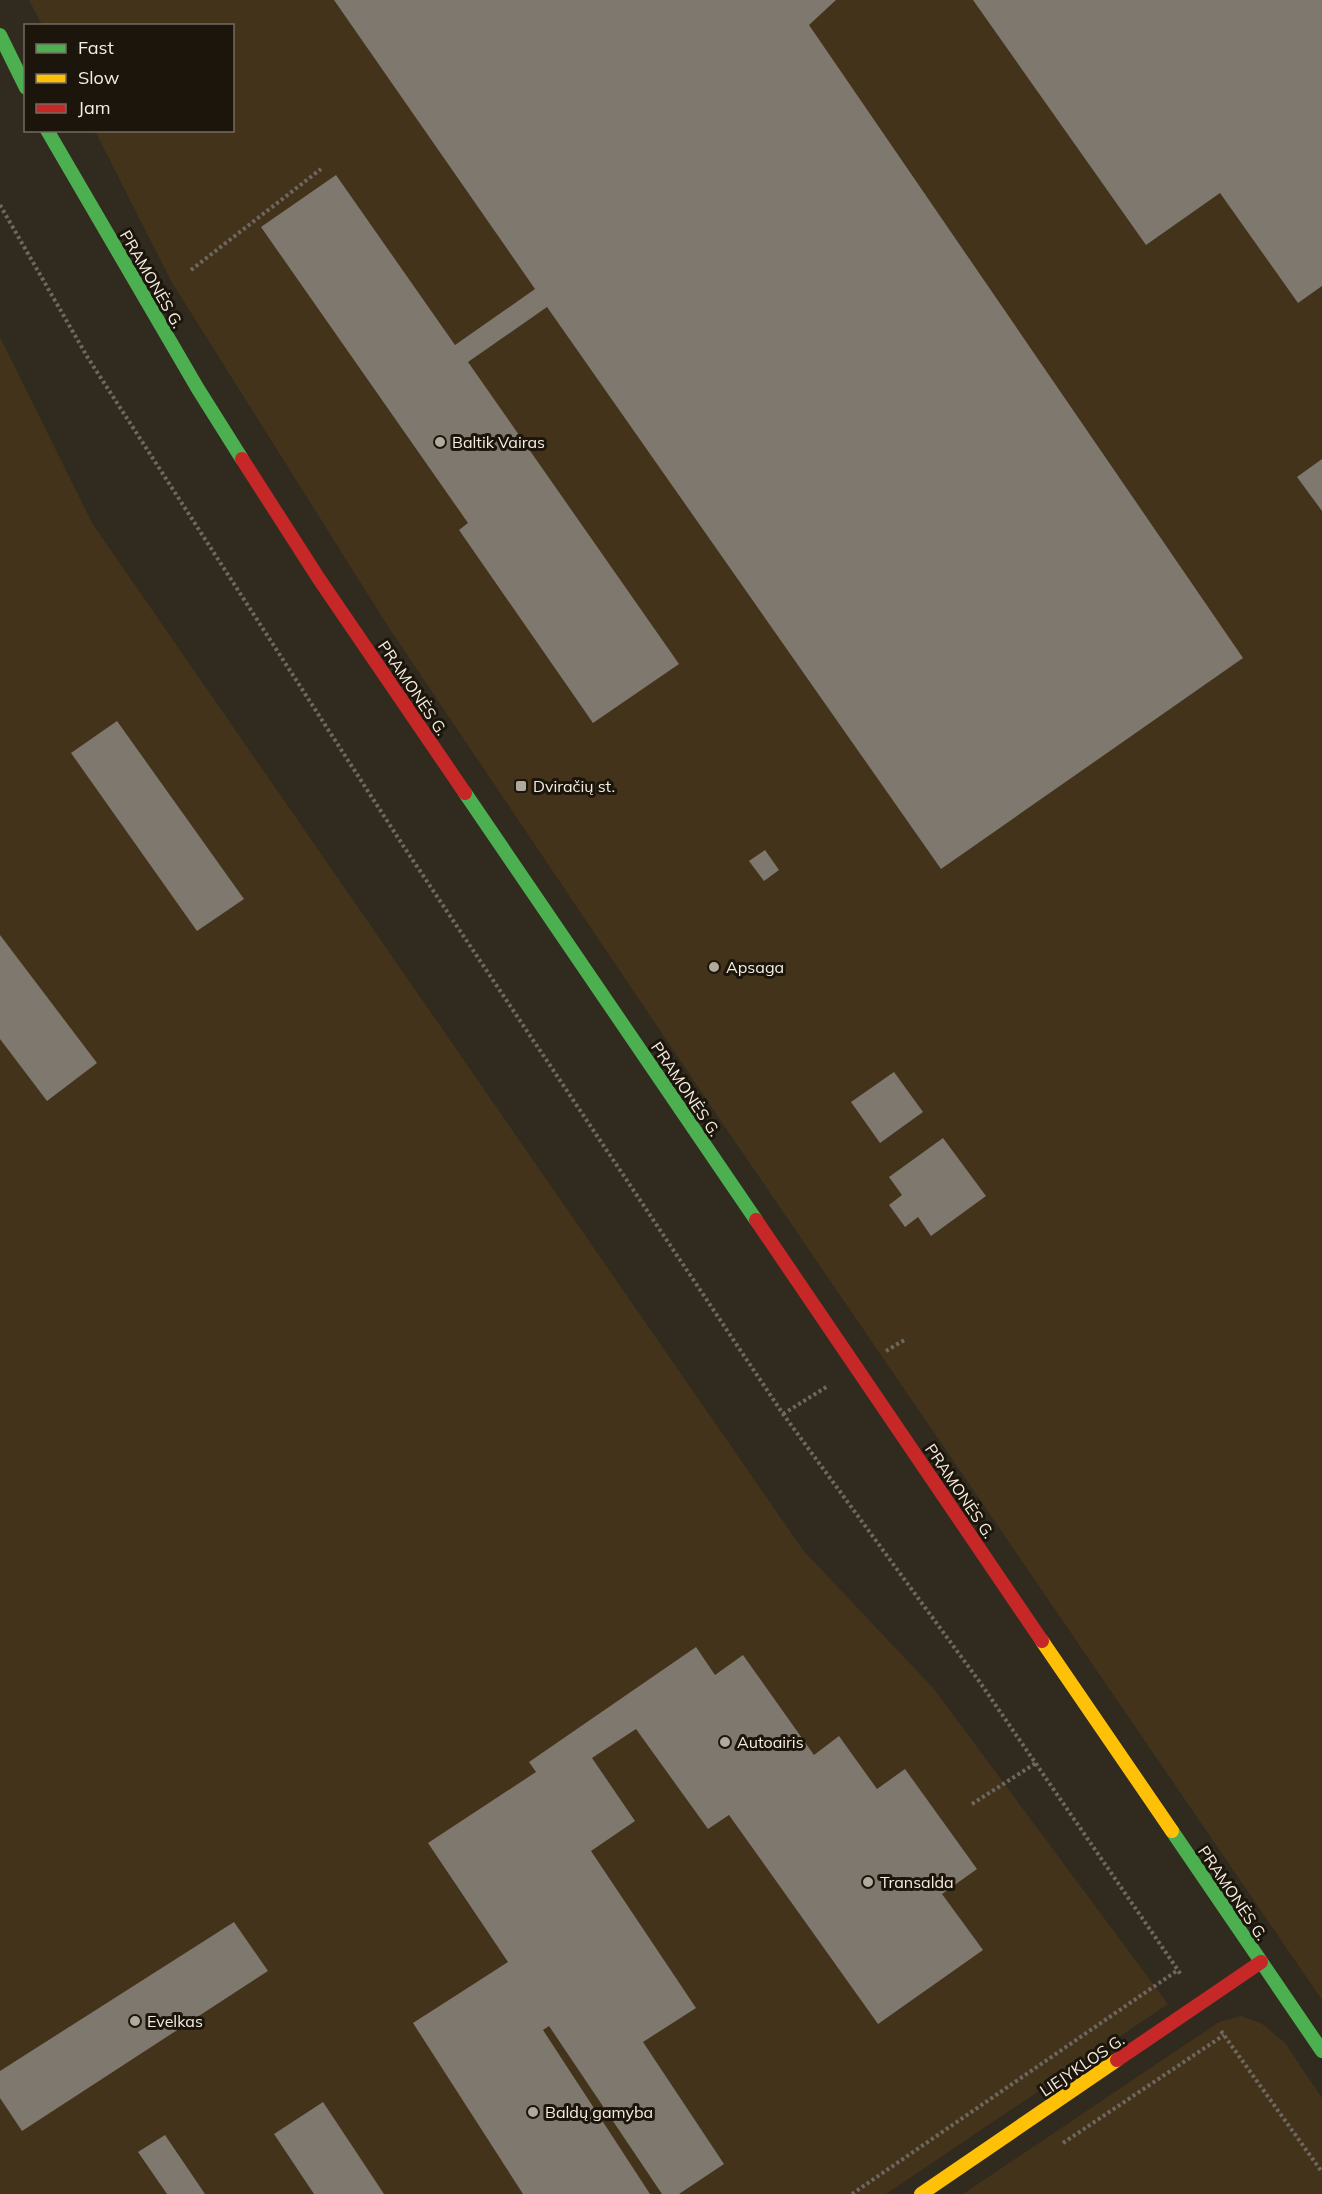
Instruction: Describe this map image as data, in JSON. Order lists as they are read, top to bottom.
{
  "streets": {
    "main road": ["PRAMONĖS G.", "LIEJYKLOS G."]
  },
  "crossings": [
    ["PRAMONĖS G.", "LIEJYKLOS G."]
  ],
  "places": {
    "other": [
      "Baltik Vairas",
      "Apsaga",
      "Autoairis",
      "Transalda",
      "Evelkas",
      "Baldų gamyba"
    ],
    "transit": ["Dviračių st."]
  },
  "legend": ["Fast", "Slow", "Jam"]
}
